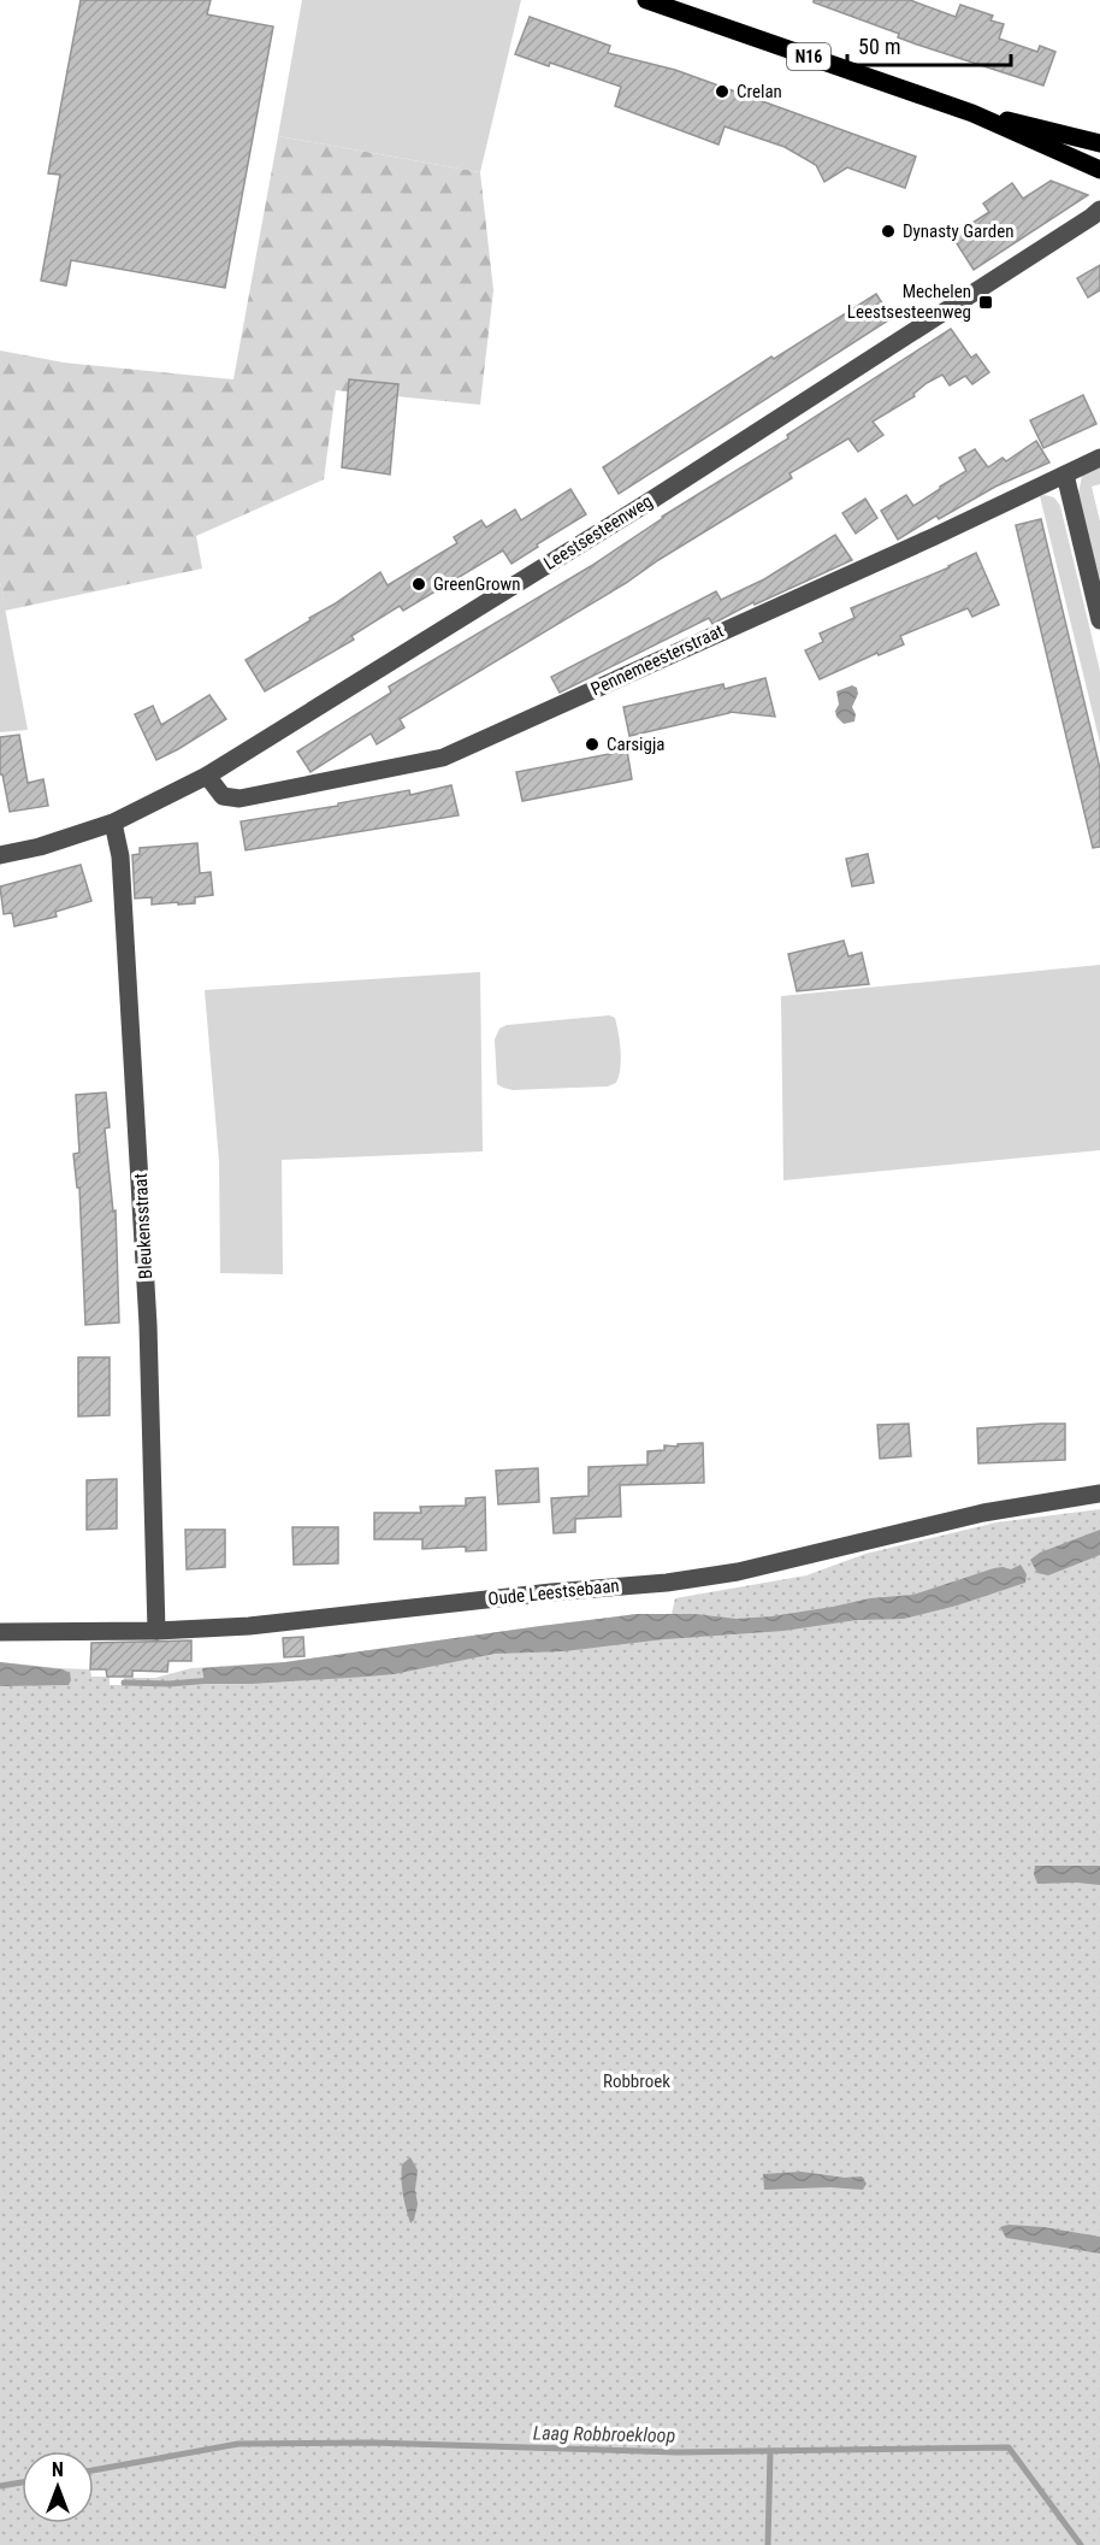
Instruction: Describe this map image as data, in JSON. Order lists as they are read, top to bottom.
{
  "streets": {
    "main road": ["N16"],
    "street": [
      "Leestsesteenweg",
      "Pennemeesterstraat",
      "Bleukensstraat",
      "Oude Leestsebaan"
    ]
  },
  "crossings": [
    ["Leestsesteenweg", "Pennemeesterstraat"],
    ["Leestsesteenweg", "Bleukensstraat"],
    ["Bleukensstraat", "Oude Leestsebaan"]
  ],
  "water": ["Laag Robbroekloop"],
  "parks": ["Robbroek"],
  "places": {
    "other": [
      "Crelan",
      "Dynasty Garden",
      "GreenGrown",
      "Carsigja"
    ],
    "transit": ["Mechelen Leestsesteenweg"]
  },
  "scale_bar": "50 m",
  "north": "top"
}
